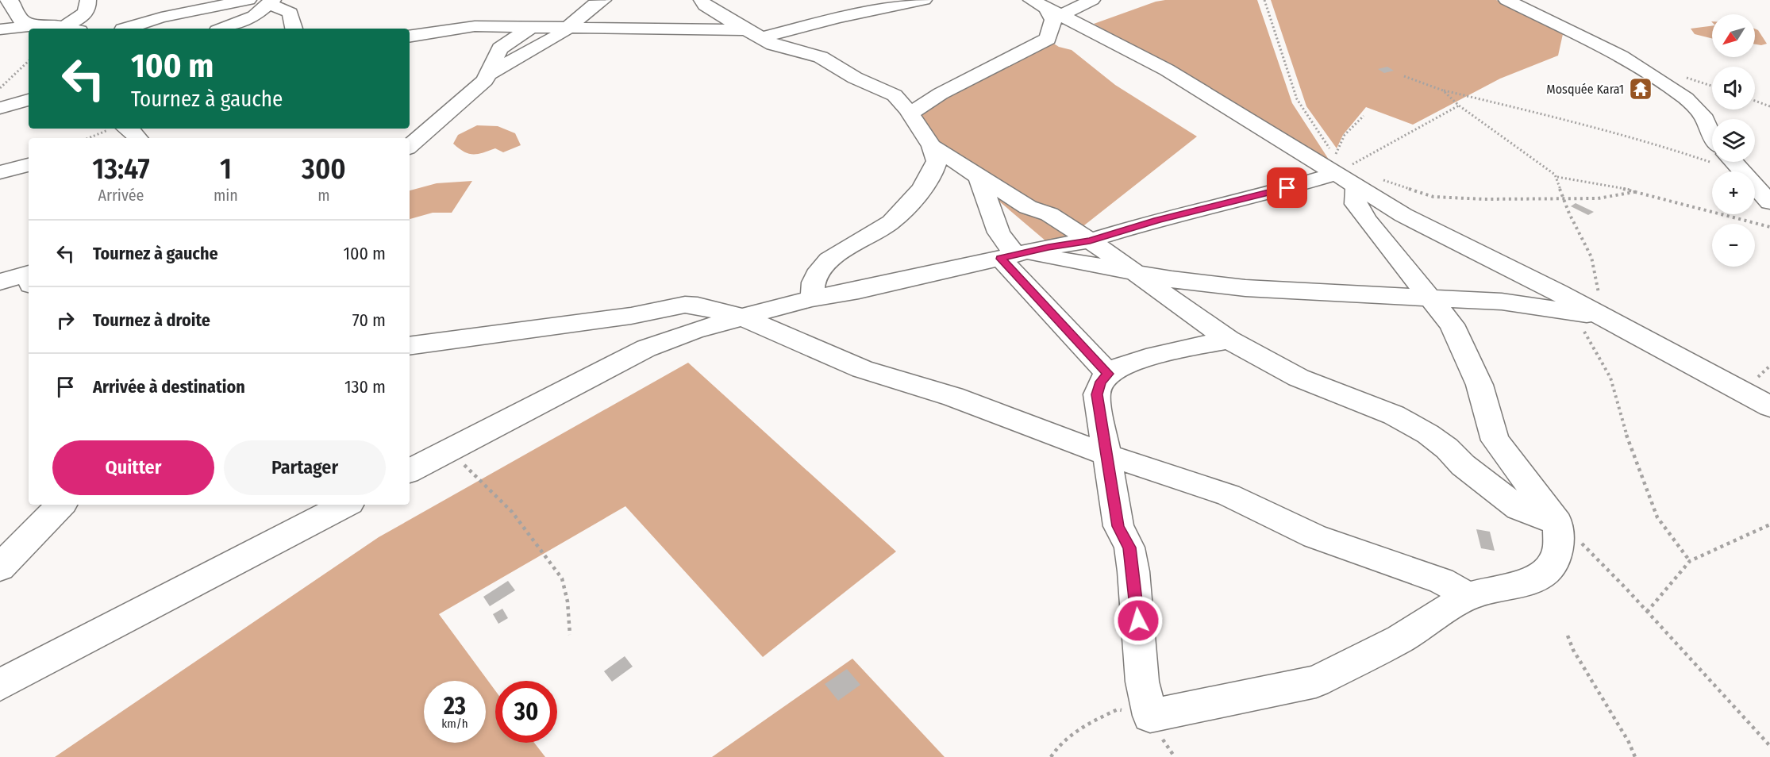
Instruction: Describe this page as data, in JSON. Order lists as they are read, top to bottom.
{
  "places": {
    "temple": ["Mosquée Kara1"]
  },
  "north": "bottom left",
  "page": {
    "map_buttons": ["+", "−"],
    "turn": ["100 m", "Tournez à gauche"],
    "eta": [
      "13:47",
      "Arrivée",
      "1",
      "min",
      "300",
      "m"
    ],
    "list": [
      {
        "name": "Tournez à gauche",
        "value": "100 m"
      },
      {
        "name": "Tournez à droite",
        "value": "70 m"
      },
      {
        "name": "Arrivée à destination",
        "value": "130 m"
      }
    ],
    "buttons": ["Quitter", "Partager"],
    "speed": "23 km/h",
    "limit": "30"
  }
}
